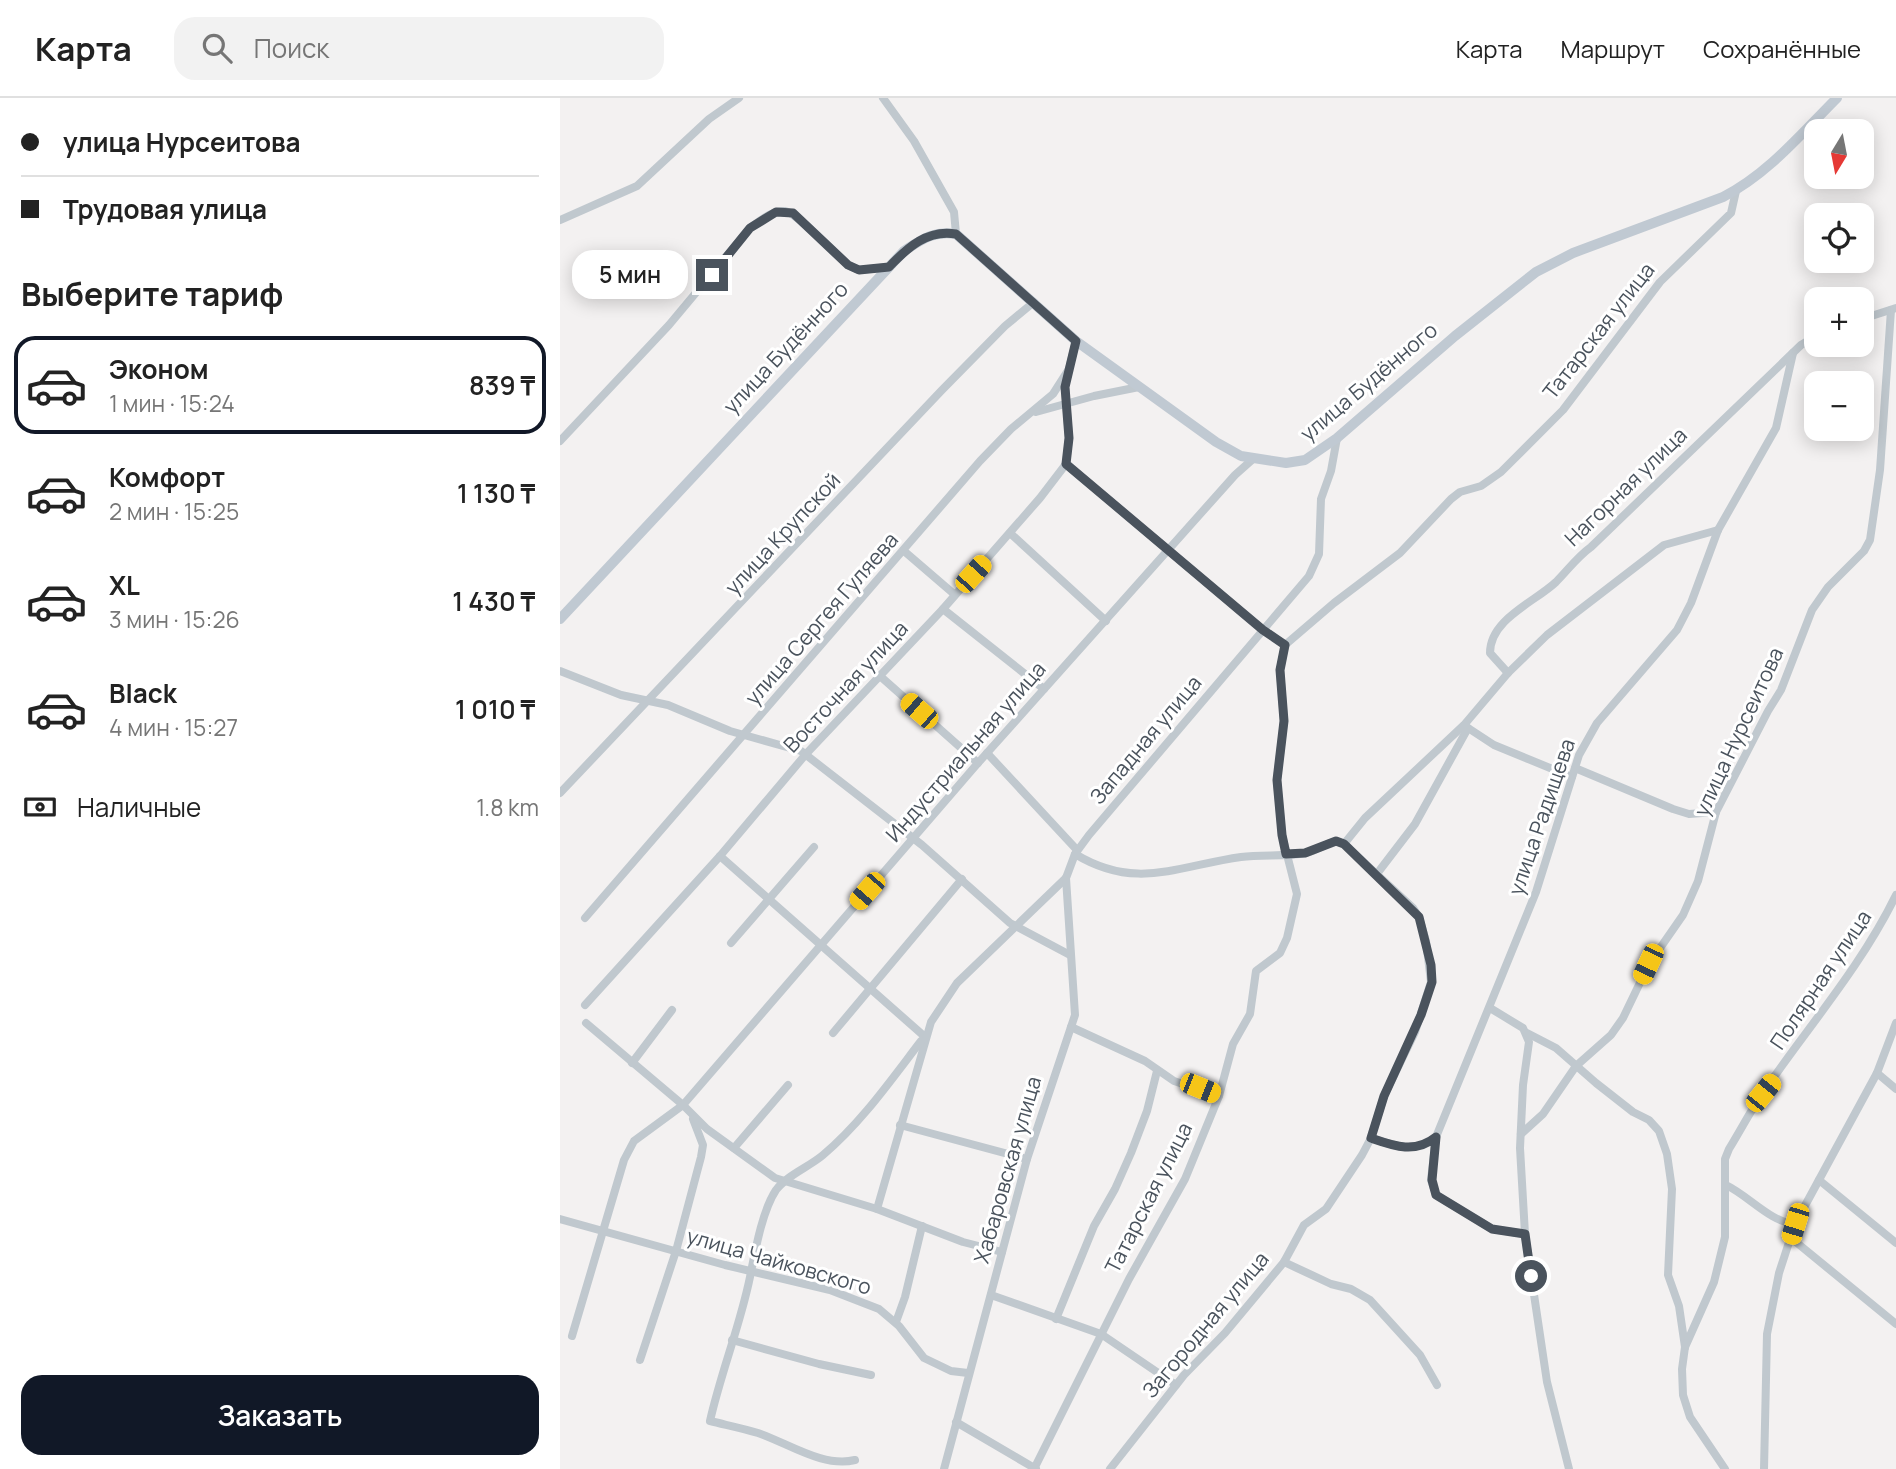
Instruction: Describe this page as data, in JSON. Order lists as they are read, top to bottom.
{
  "streets": {
    "street": [
      "Татарская улица",
      "улица Будённого",
      "Нагорная улица",
      "улица Крупской",
      "улица Сергея Гуляева",
      "Восточная улица",
      "улица Нурсеитова",
      "Западная улица",
      "Индустриальная улица",
      "улица Радищева",
      "Полярная улица",
      "Хабаровская улица",
      "улица Чайковского",
      "Загородная улица"
    ]
  },
  "crossings": [
    ["Татарская улица", "улица Будённого"],
    ["улица Будённого", "улица Крупской"],
    ["улица Будённого", "улица Сергея Гуляева"],
    ["улица Будённого", "Западная улица"],
    ["улица Будённого", "Индустриальная улица"],
    ["Нагорная улица", "улица Радищева"],
    ["Западная улица", "Хабаровская улица"],
    ["Индустриальная улица", "улица Чайковского"],
    ["Хабаровская улица", "улица Чайковского"]
  ],
  "north": "bottom",
  "page": {
    "header": "Карта",
    "search": "Поиск",
    "nav": ["Карта", "Маршрут", "Сохранённые"],
    "banner": ["улица Нурсеитова", "Трудовая улица"],
    "map_buttons": ["+", "−"],
    "bubble": "5 мин",
    "heading": "Выберите тариф",
    "list": [
      {
        "name": "Эконом",
        "note": "1 мин · 15:24",
        "value": "839 ₸"
      },
      {
        "name": "Комфорт",
        "note": "2 мин · 15:25",
        "value": "1 130 ₸"
      },
      {
        "name": "XL",
        "note": "3 мин · 15:26",
        "value": "1 430 ₸"
      },
      {
        "name": "Black",
        "note": "4 мин · 15:27",
        "value": "1 010 ₸"
      }
    ],
    "pay": ["Наличные", "1.8 km"],
    "buttons": "Заказать"
  }
}
